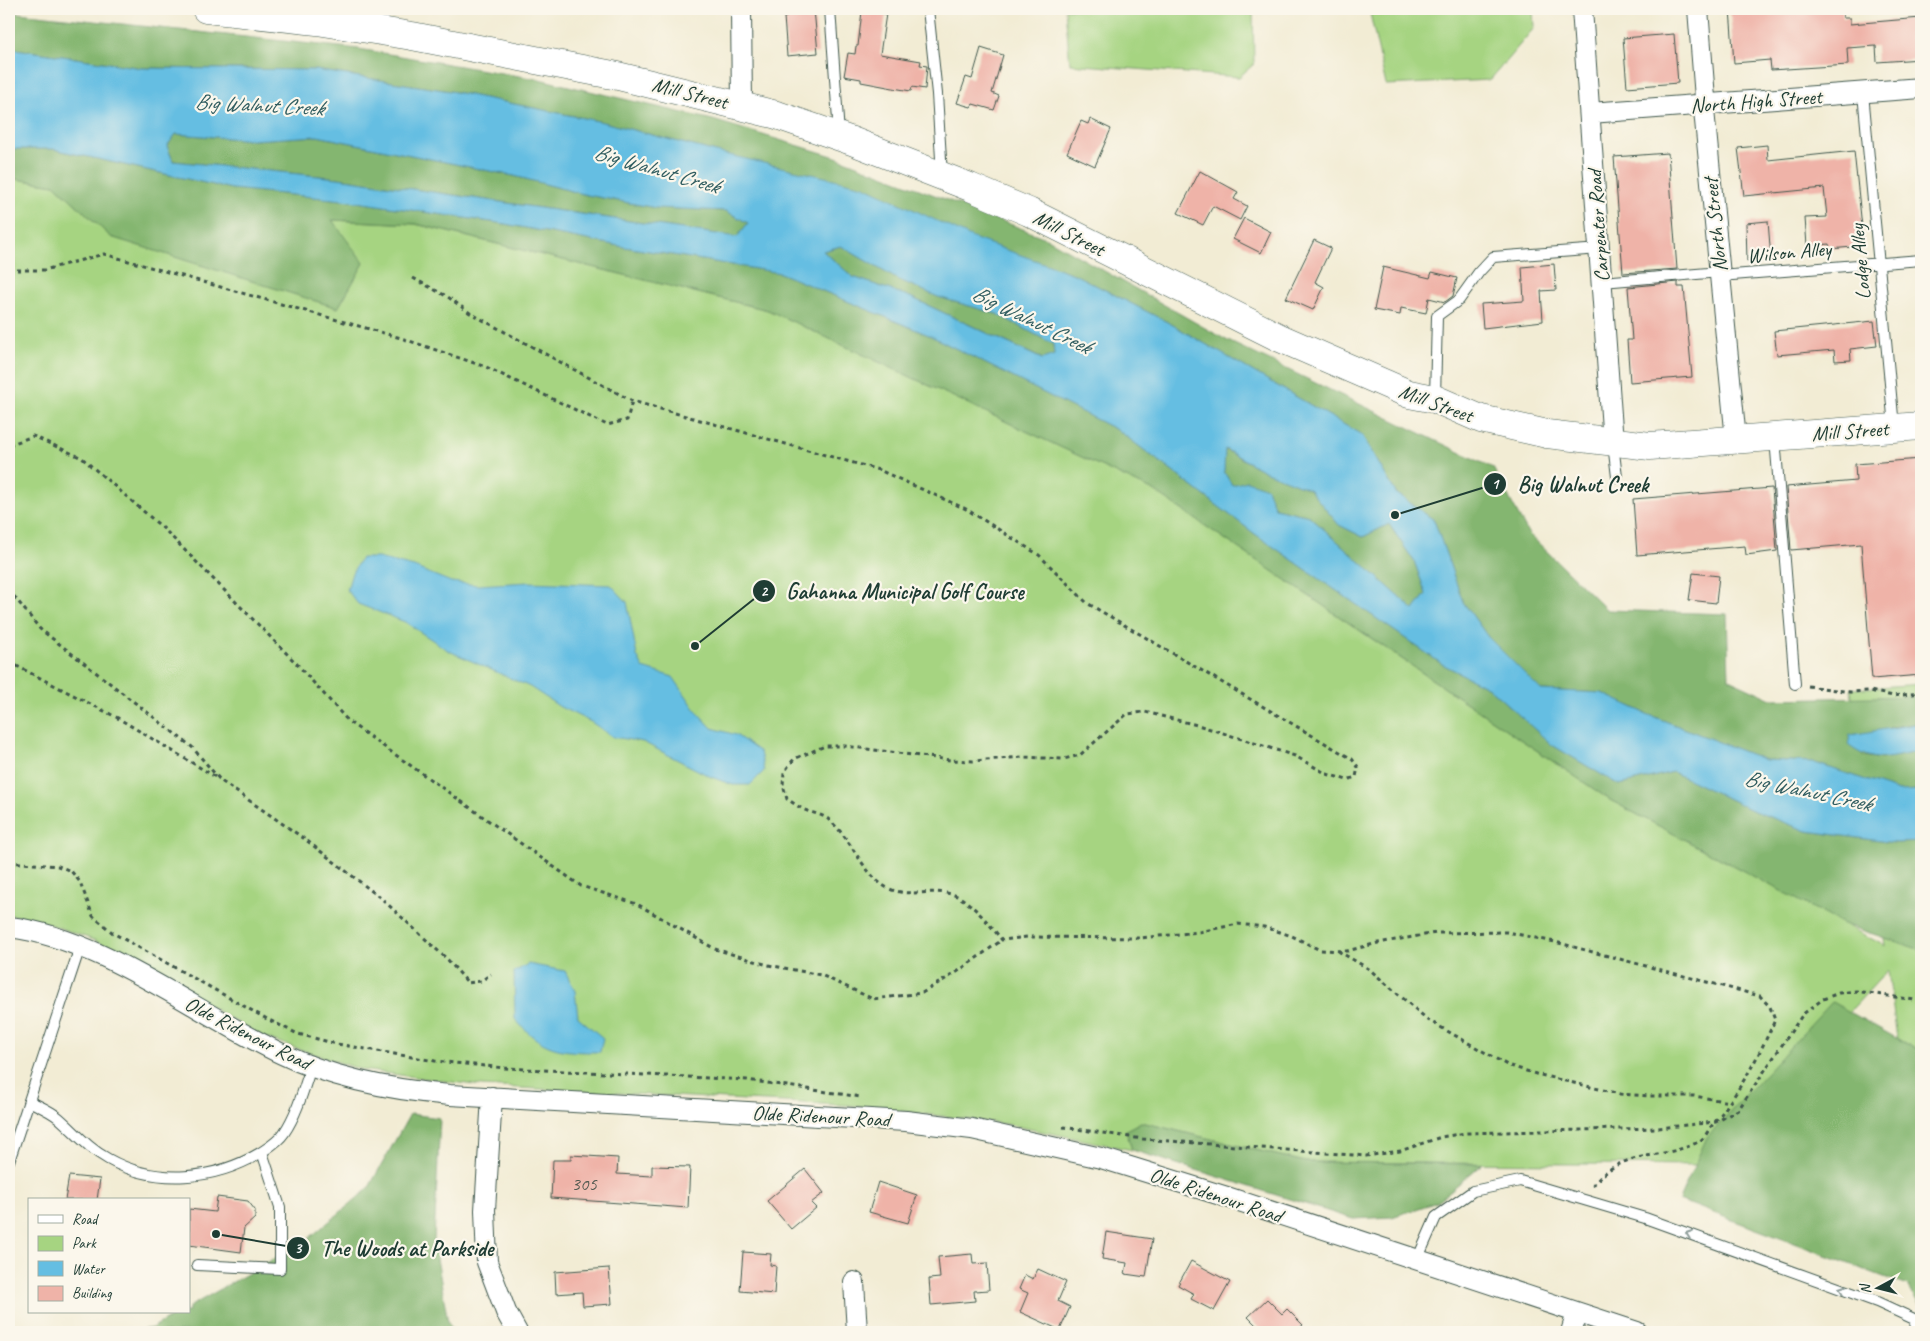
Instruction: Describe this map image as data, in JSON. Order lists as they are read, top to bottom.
{
  "streets": {
    "highway": ["Mill Street"],
    "street": [
      "North High Street",
      "North Street",
      "Carpenter Road",
      "Olde Ridenour Road"
    ],
    "lane": ["Wilson Alley", "Lodge Alley"]
  },
  "crossings": [
    ["Mill Street", "North Street"],
    ["Mill Street", "Carpenter Road"],
    ["Mill Street", "Lodge Alley"],
    ["North High Street", "North Street"],
    ["North High Street", "Carpenter Road"],
    ["North High Street", "Lodge Alley"],
    ["North Street", "Wilson Alley"],
    ["Carpenter Road", "Wilson Alley"],
    ["Wilson Alley", "Lodge Alley"]
  ],
  "water": ["Big Walnut Creek"],
  "places": ["Big Walnut Creek", "Gahanna Municipal Golf Course", "The Woods at Parkside"],
  "house_numbers": ["305"],
  "legend": [
    "Road",
    "Park",
    "Water",
    "Building"
  ],
  "north": "left"
}
